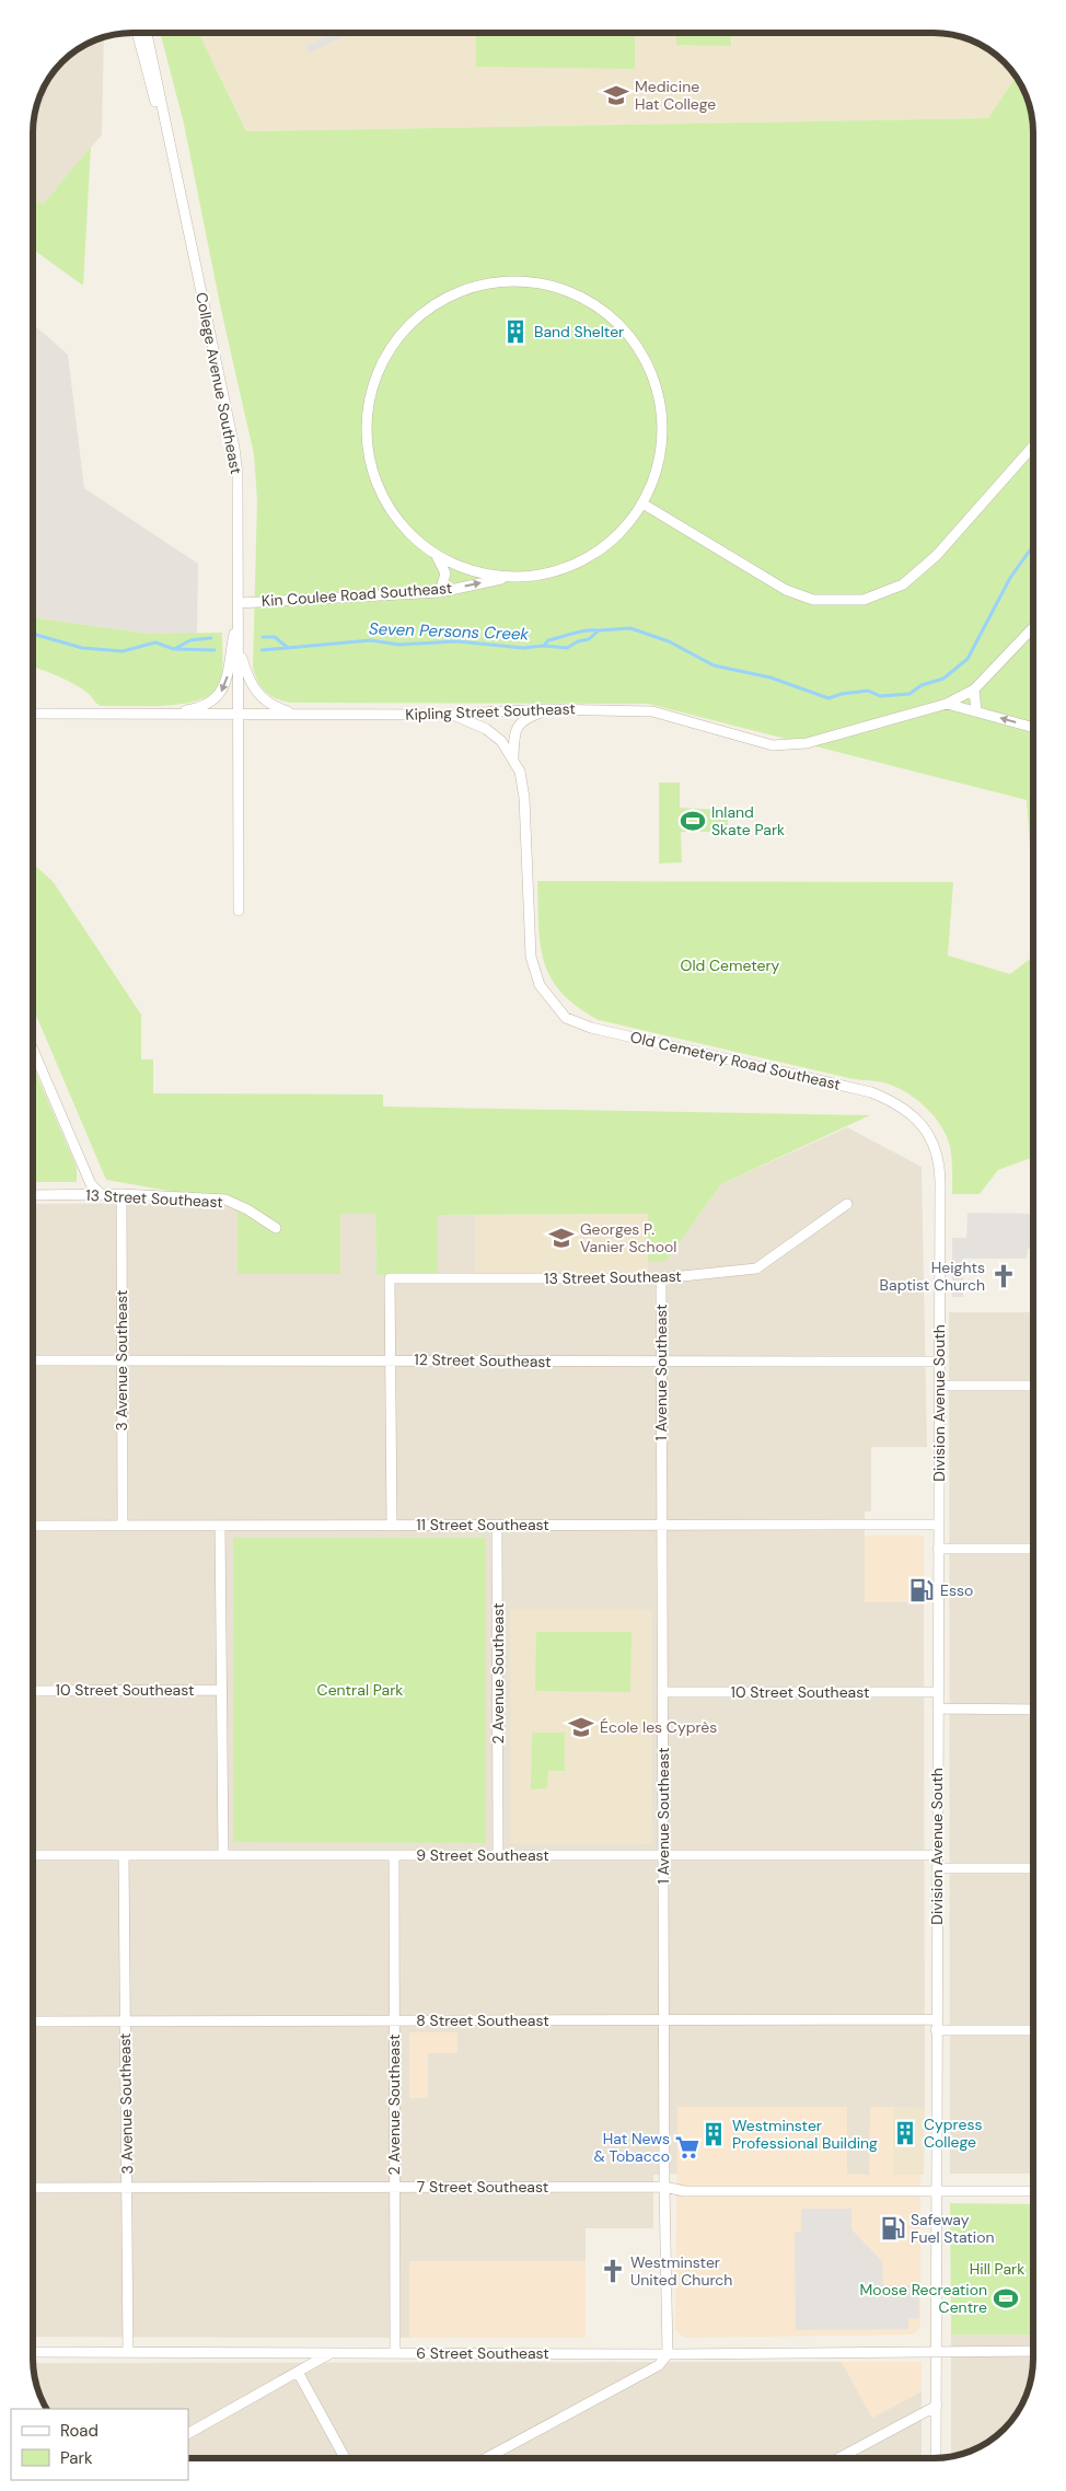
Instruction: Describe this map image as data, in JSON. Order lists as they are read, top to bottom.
{
  "streets": {
    "street": [
      "College Avenue Southeast",
      "Kin Coulee Road Southeast",
      "Kipling Street Southeast",
      "Old Cemetery Road Southeast",
      "13 Street Southeast",
      "3 Avenue Southeast",
      "12 Street Southeast",
      "1 Avenue Southeast",
      "Division Avenue South",
      "11 Street Southeast",
      "2 Avenue Southeast",
      "10 Street Southeast",
      "9 Street Southeast",
      "8 Street Southeast",
      "7 Street Southeast",
      "6 Street Southeast"
    ]
  },
  "crossings": [
    ["College Avenue Southeast", "Kin Coulee Road Southeast"],
    ["College Avenue Southeast", "Kipling Street Southeast"],
    ["Old Cemetery Road Southeast", "Division Avenue South"],
    ["13 Street Southeast", "3 Avenue Southeast"],
    ["13 Street Southeast", "12 Street Southeast"],
    ["13 Street Southeast", "1 Avenue Southeast"],
    ["3 Avenue Southeast", "12 Street Southeast"],
    ["3 Avenue Southeast", "11 Street Southeast"],
    ["3 Avenue Southeast", "9 Street Southeast"],
    ["3 Avenue Southeast", "8 Street Southeast"],
    ["3 Avenue Southeast", "7 Street Southeast"],
    ["3 Avenue Southeast", "6 Street Southeast"],
    ["12 Street Southeast", "1 Avenue Southeast"],
    ["12 Street Southeast", "Division Avenue South"],
    ["1 Avenue Southeast", "11 Street Southeast"],
    ["1 Avenue Southeast", "10 Street Southeast"],
    ["1 Avenue Southeast", "9 Street Southeast"],
    ["1 Avenue Southeast", "8 Street Southeast"],
    ["1 Avenue Southeast", "7 Street Southeast"],
    ["1 Avenue Southeast", "6 Street Southeast"],
    ["Division Avenue South", "11 Street Southeast"],
    ["Division Avenue South", "10 Street Southeast"],
    ["Division Avenue South", "9 Street Southeast"],
    ["Division Avenue South", "8 Street Southeast"],
    ["Division Avenue South", "7 Street Southeast"],
    ["Division Avenue South", "6 Street Southeast"],
    ["11 Street Southeast", "2 Avenue Southeast"],
    ["2 Avenue Southeast", "9 Street Southeast"],
    ["2 Avenue Southeast", "8 Street Southeast"],
    ["2 Avenue Southeast", "7 Street Southeast"],
    ["2 Avenue Southeast", "6 Street Southeast"]
  ],
  "water": ["Seven Persons Creek"],
  "parks": ["Old Cemetery", "Central Park", "Hill Park"],
  "places": {
    "school or university": ["Medicine Hat College", "Georges P. Vanier School", "École les Cyprès"],
    "building": ["Band Shelter", "Cypress College", "Westminster Professional Building"],
    "sports": ["Inland Skate Park", "Moose Recreation Centre"],
    "church": ["Heights Baptist Church", "Westminster United Church"],
    "fuel station": ["Esso", "Safeway Fuel Station"],
    "supermarket": ["Hat News & Tobacco"]
  },
  "legend": ["Road", "Park"]
}
